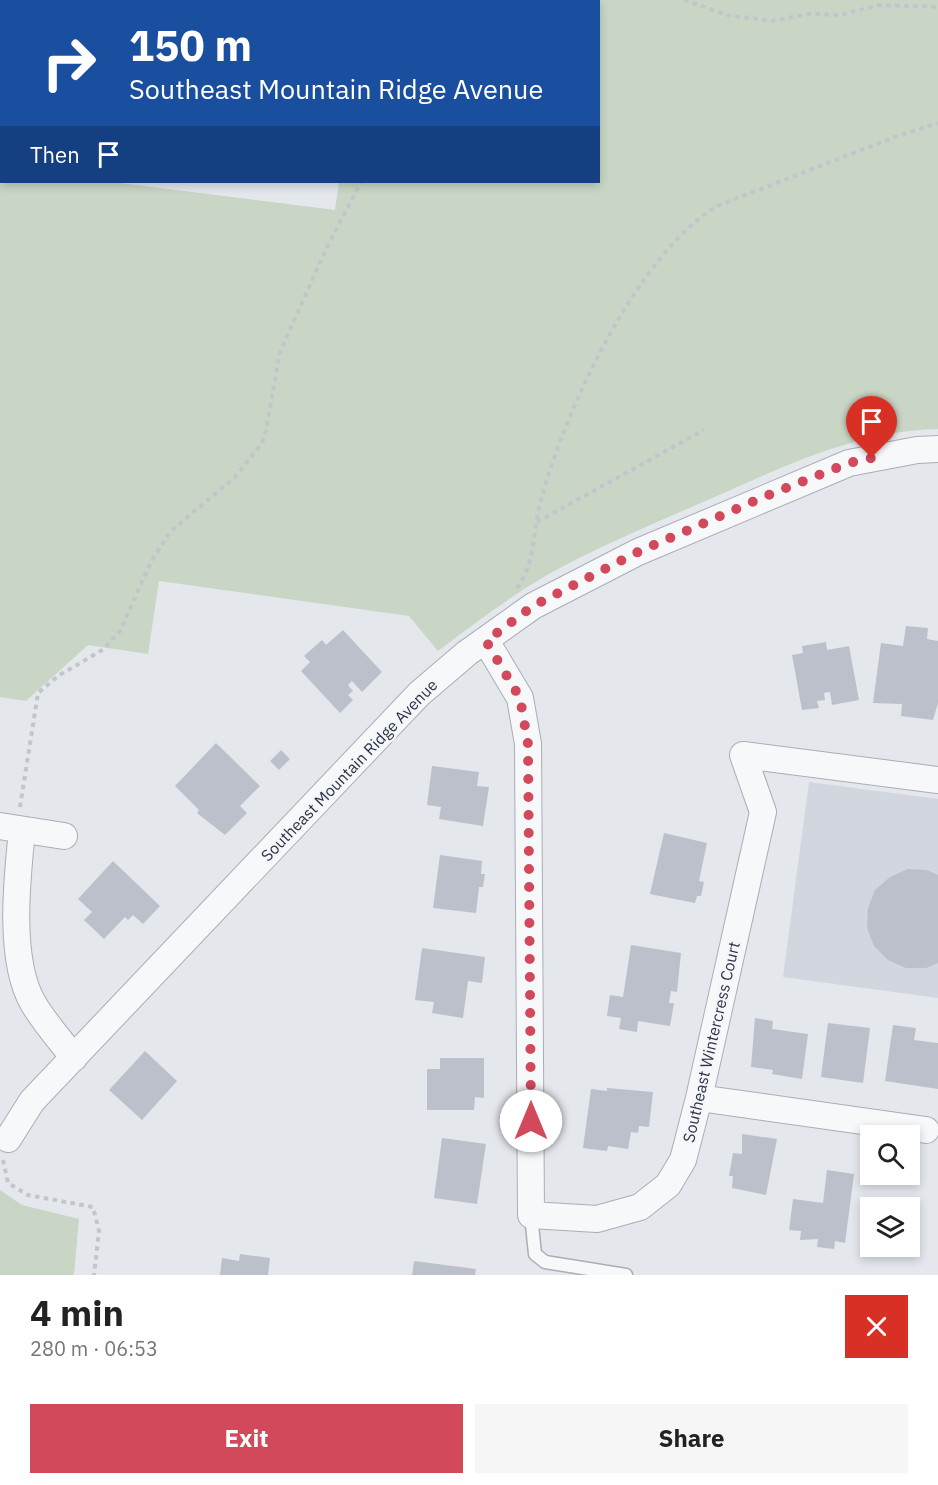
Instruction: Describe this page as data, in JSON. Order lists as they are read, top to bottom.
{
  "streets": {
    "street": ["Southeast Mountain Ridge Avenue", "Southeast Wintercress Court"]
  },
  "page": {
    "turn": ["150 m", "Southeast Mountain Ridge Avenue"],
    "then": "Then",
    "heading": ["4 min", "280 m · 06:53"],
    "buttons": ["Exit", "Share"]
  }
}
